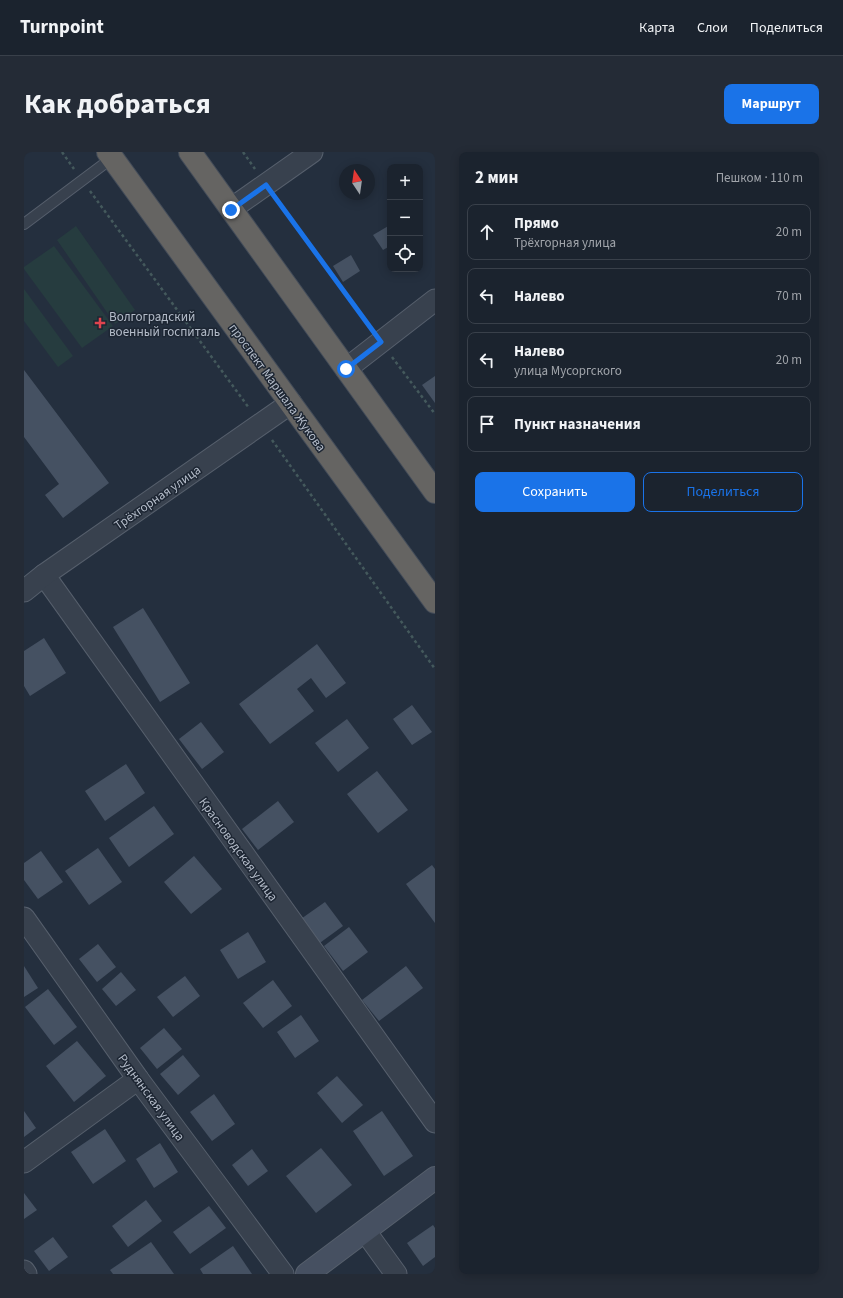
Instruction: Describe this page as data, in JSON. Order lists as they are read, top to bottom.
{
  "streets": {
    "highway": ["проспект Маршала Жукова"],
    "street": ["Трёхгорная улица", "Красноводская улица", "Руднянская улица"]
  },
  "crossings": [
    ["проспект Маршала Жукова", "Трёхгорная улица"],
    ["Трёхгорная улица", "Красноводская улица"]
  ],
  "places": {
    "health": ["Волгоградский военный госпиталь"]
  },
  "north": "top",
  "page": {
    "header": "Turnpoint",
    "nav": ["Карта", "Слои", "Поделиться"],
    "title": "Как добраться",
    "buttons": [
      "Маршрут",
      ["Сохранить", "Поделиться"]
    ],
    "heading": ["2 мин", "Пешком · 110 m"],
    "map_buttons": ["+", "−"],
    "list": [
      ["Прямо", "Трёхгорная улица", "20 m"],
      ["Налево", "70 m"],
      ["Налево", "улица Мусоргского", "20 m"],
      "Пункт назначения"
    ]
  }
}
